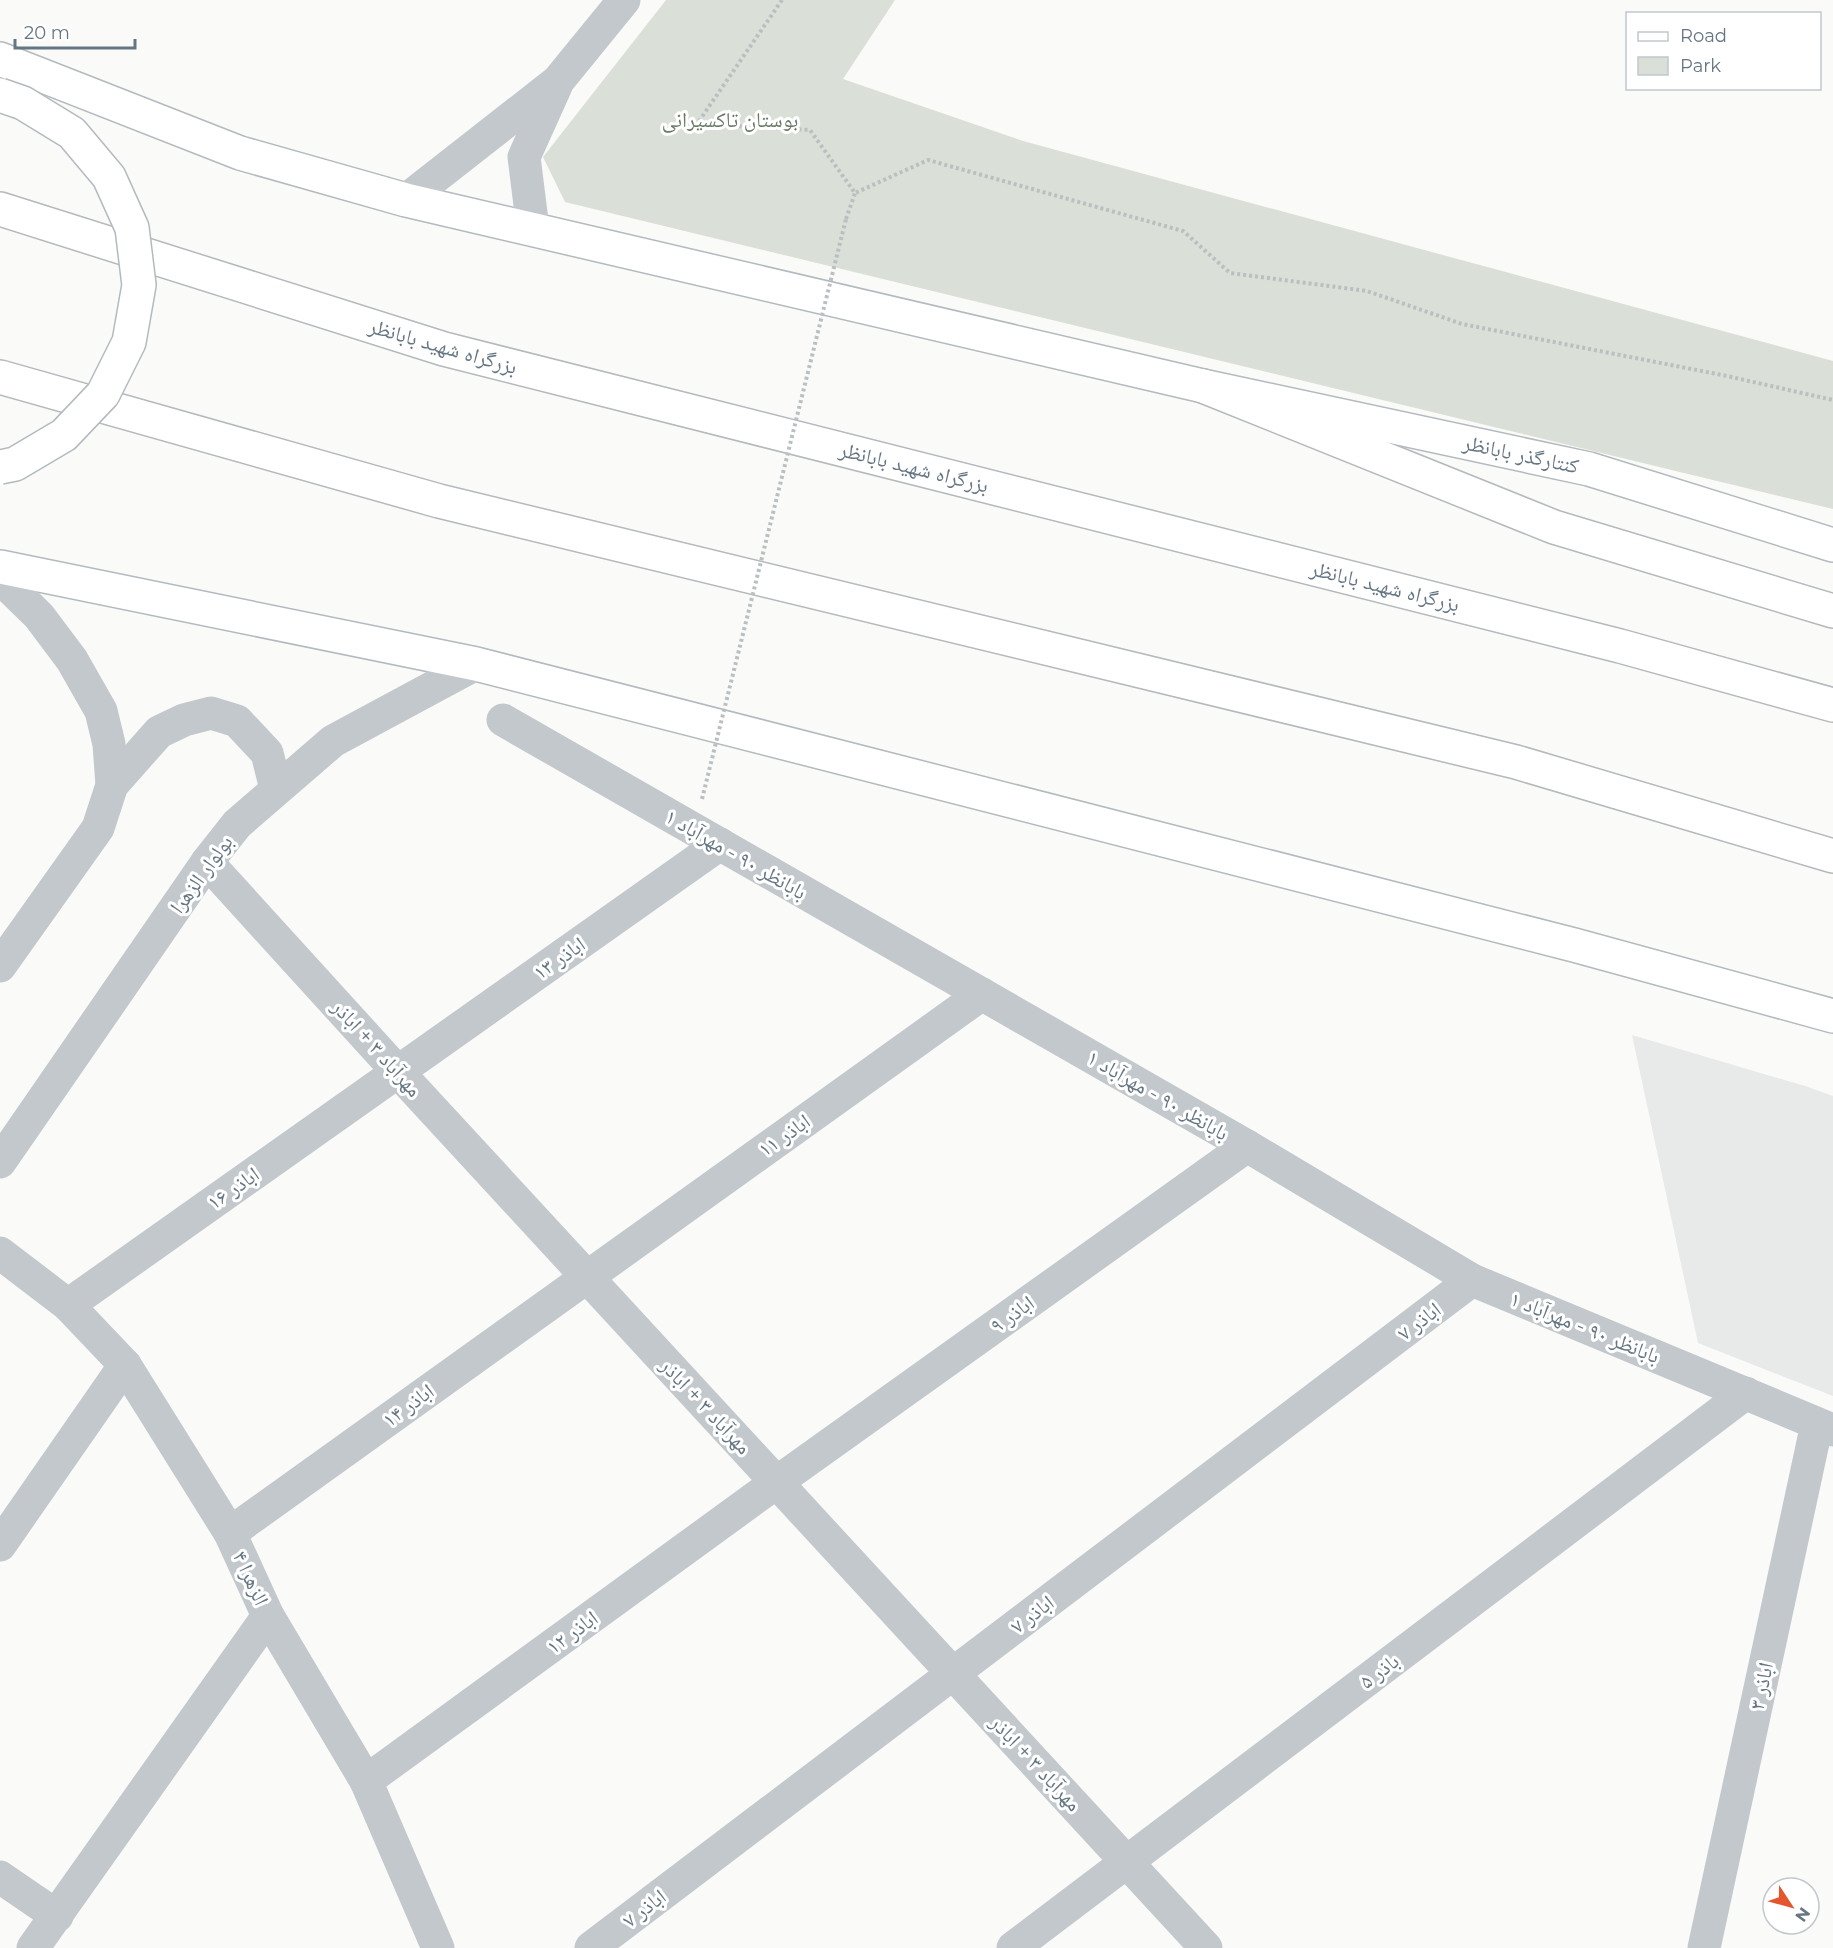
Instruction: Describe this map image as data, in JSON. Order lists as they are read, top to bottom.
{
  "streets": {
    "main road": ["بزرگراه شهید بابانظر", "کنتارگذر بابانظر"],
    "street": [
      "بابانظر ۹۰ - مهرآباد ۱",
      "بولوار الزهرا",
      "اباذر ۱۳",
      "مهرآباد ۳ + اباذر",
      "اباذر ۱۱",
      "اباذر ۱۶",
      "اباذر ۹",
      "اباذر ۷",
      "اباذر ۱۴",
      "الزهرا ۴",
      "اباذر ۱۲",
      "باذر ۵",
      "اباذر ۳"
    ]
  },
  "crossings": [
    ["بابانظر ۹۰ - مهرآباد ۱", "اباذر ۱۳"],
    ["بابانظر ۹۰ - مهرآباد ۱", "اباذر ۱۱"],
    ["بابانظر ۹۰ - مهرآباد ۱", "اباذر ۹"],
    ["بابانظر ۹۰ - مهرآباد ۱", "اباذر ۷"],
    ["بابانظر ۹۰ - مهرآباد ۱", "باذر ۵"],
    ["بابانظر ۹۰ - مهرآباد ۱", "اباذر ۳"],
    ["بولوار الزهرا", "مهرآباد ۳ + اباذر"],
    ["اباذر ۱۳", "مهرآباد ۳ + اباذر"],
    ["اباذر ۱۳", "اباذر ۱۶"],
    ["مهرآباد ۳ + اباذر", "اباذر ۱۱"],
    ["مهرآباد ۳ + اباذر", "اباذر ۱۶"],
    ["مهرآباد ۳ + اباذر", "اباذر ۹"],
    ["مهرآباد ۳ + اباذر", "اباذر ۷"],
    ["مهرآباد ۳ + اباذر", "اباذر ۱۴"],
    ["مهرآباد ۳ + اباذر", "اباذر ۱۲"],
    ["مهرآباد ۳ + اباذر", "باذر ۵"],
    ["اباذر ۱۱", "اباذر ۱۴"],
    ["اباذر ۱۶", "الزهرا ۴"],
    ["اباذر ۹", "اباذر ۱۲"],
    ["اباذر ۱۴", "الزهرا ۴"],
    ["الزهرا ۴", "اباذر ۱۲"]
  ],
  "parks": ["بوستان تاکسیرانی"],
  "legend": ["Road", "Park"],
  "scale_bar": "20 m",
  "north": "bottom right"
}
